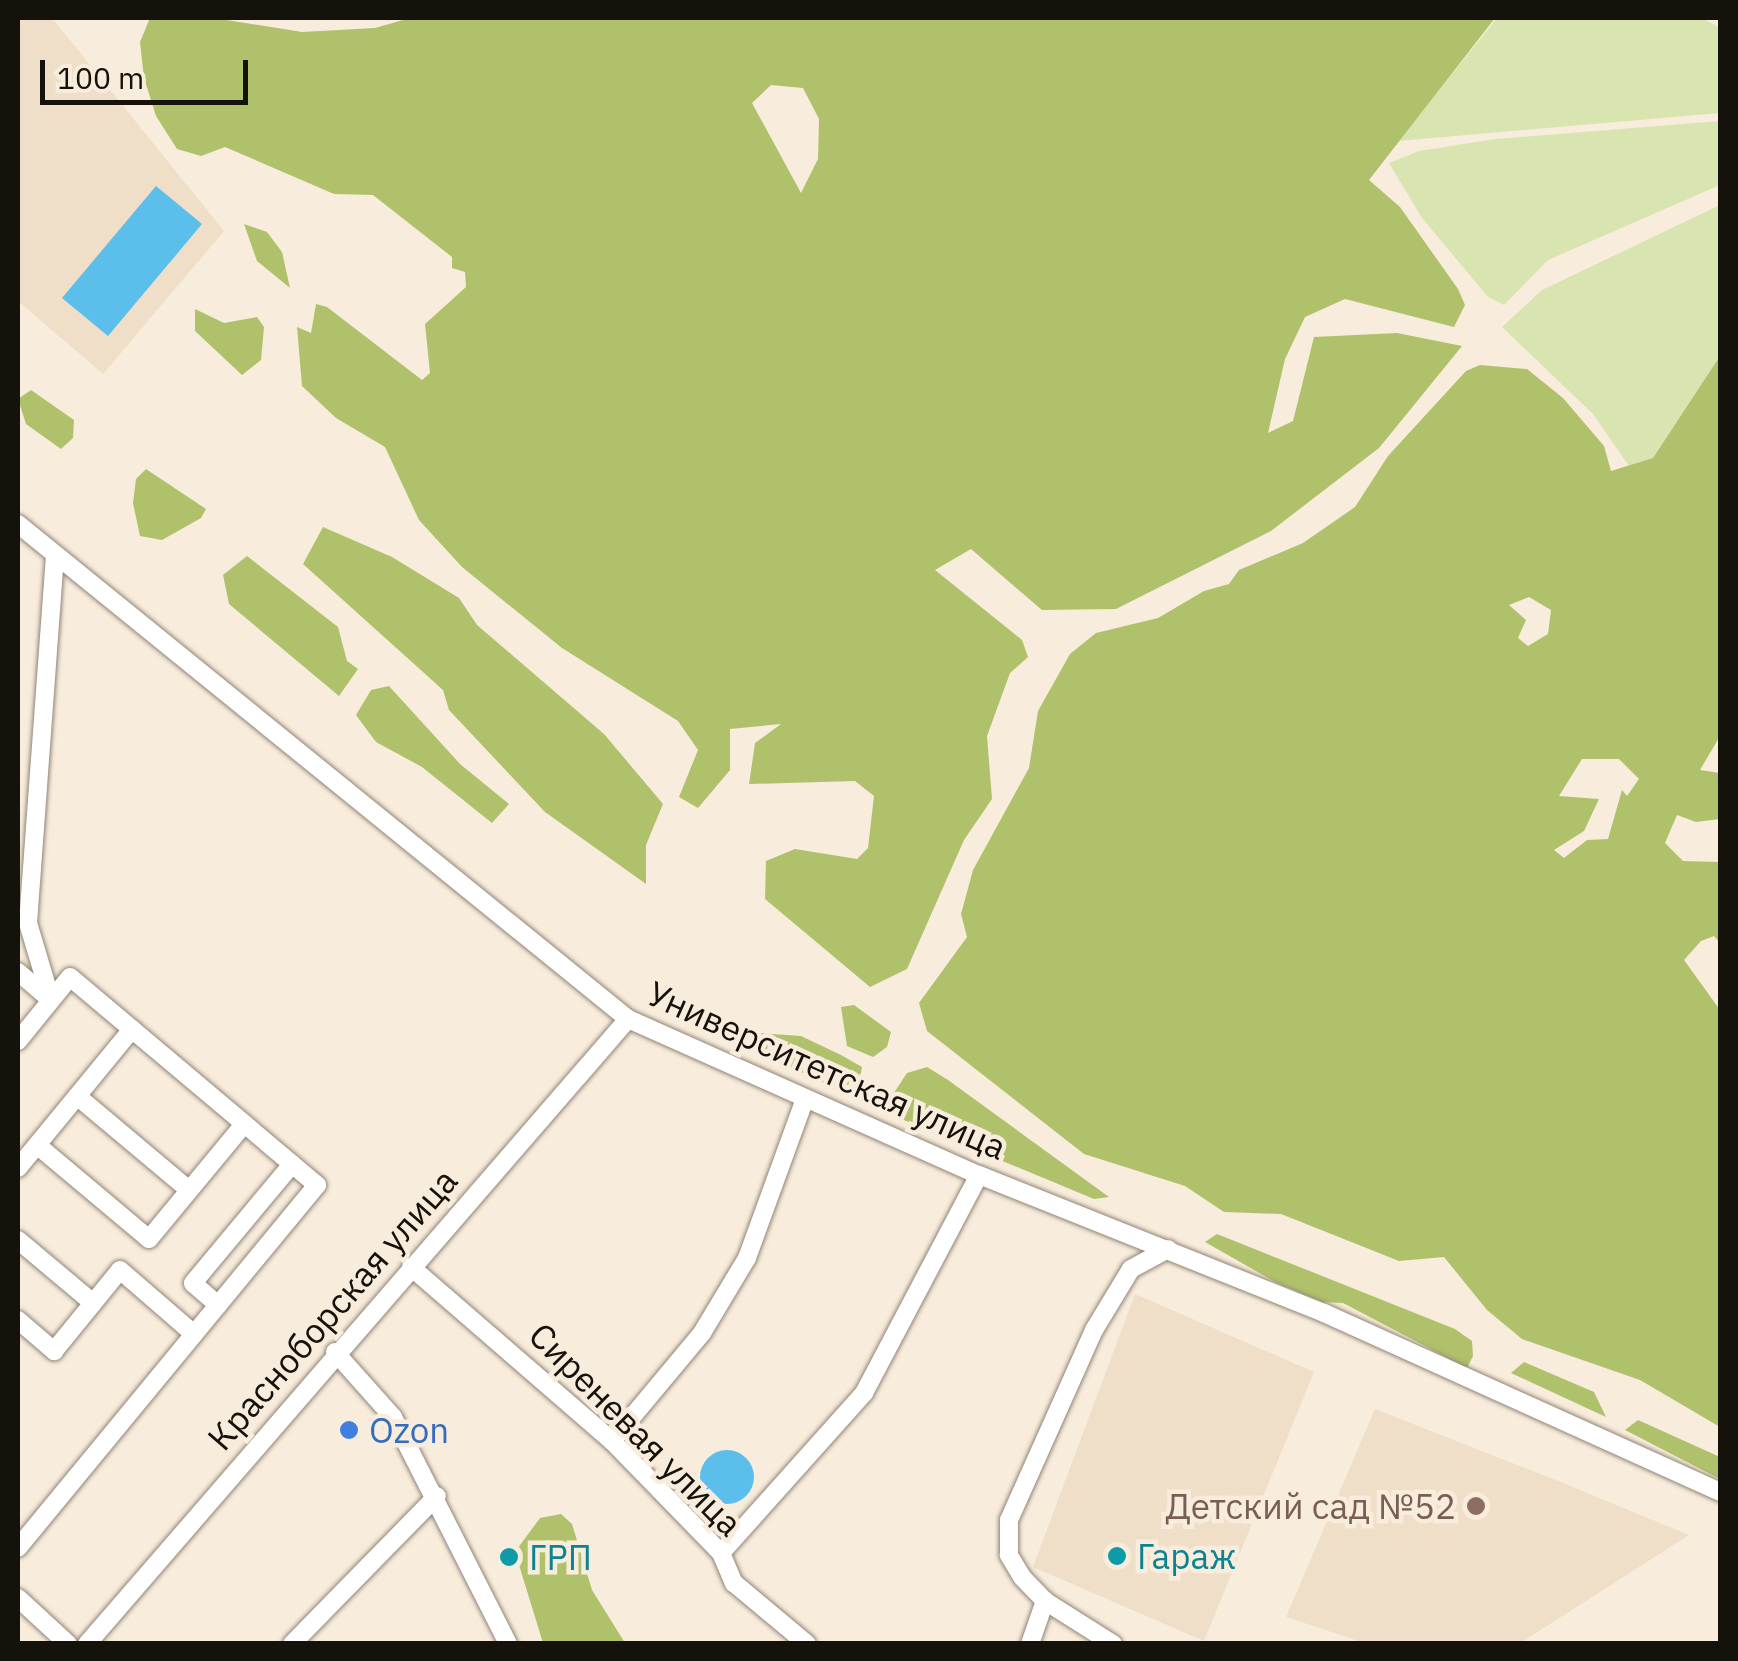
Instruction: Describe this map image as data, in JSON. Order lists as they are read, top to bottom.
{
  "streets": {
    "street": ["Университетская улица", "Красноборская улица", "Сиреневая улица"]
  },
  "crossings": [
    ["Университетская улица", "Красноборская улица"],
    ["Красноборская улица", "Сиреневая улица"]
  ],
  "places": [
    "Ozon",
    "Детский сад №52",
    "Гараж",
    "ГРП"
  ],
  "scale_bar": "100 m"
}
